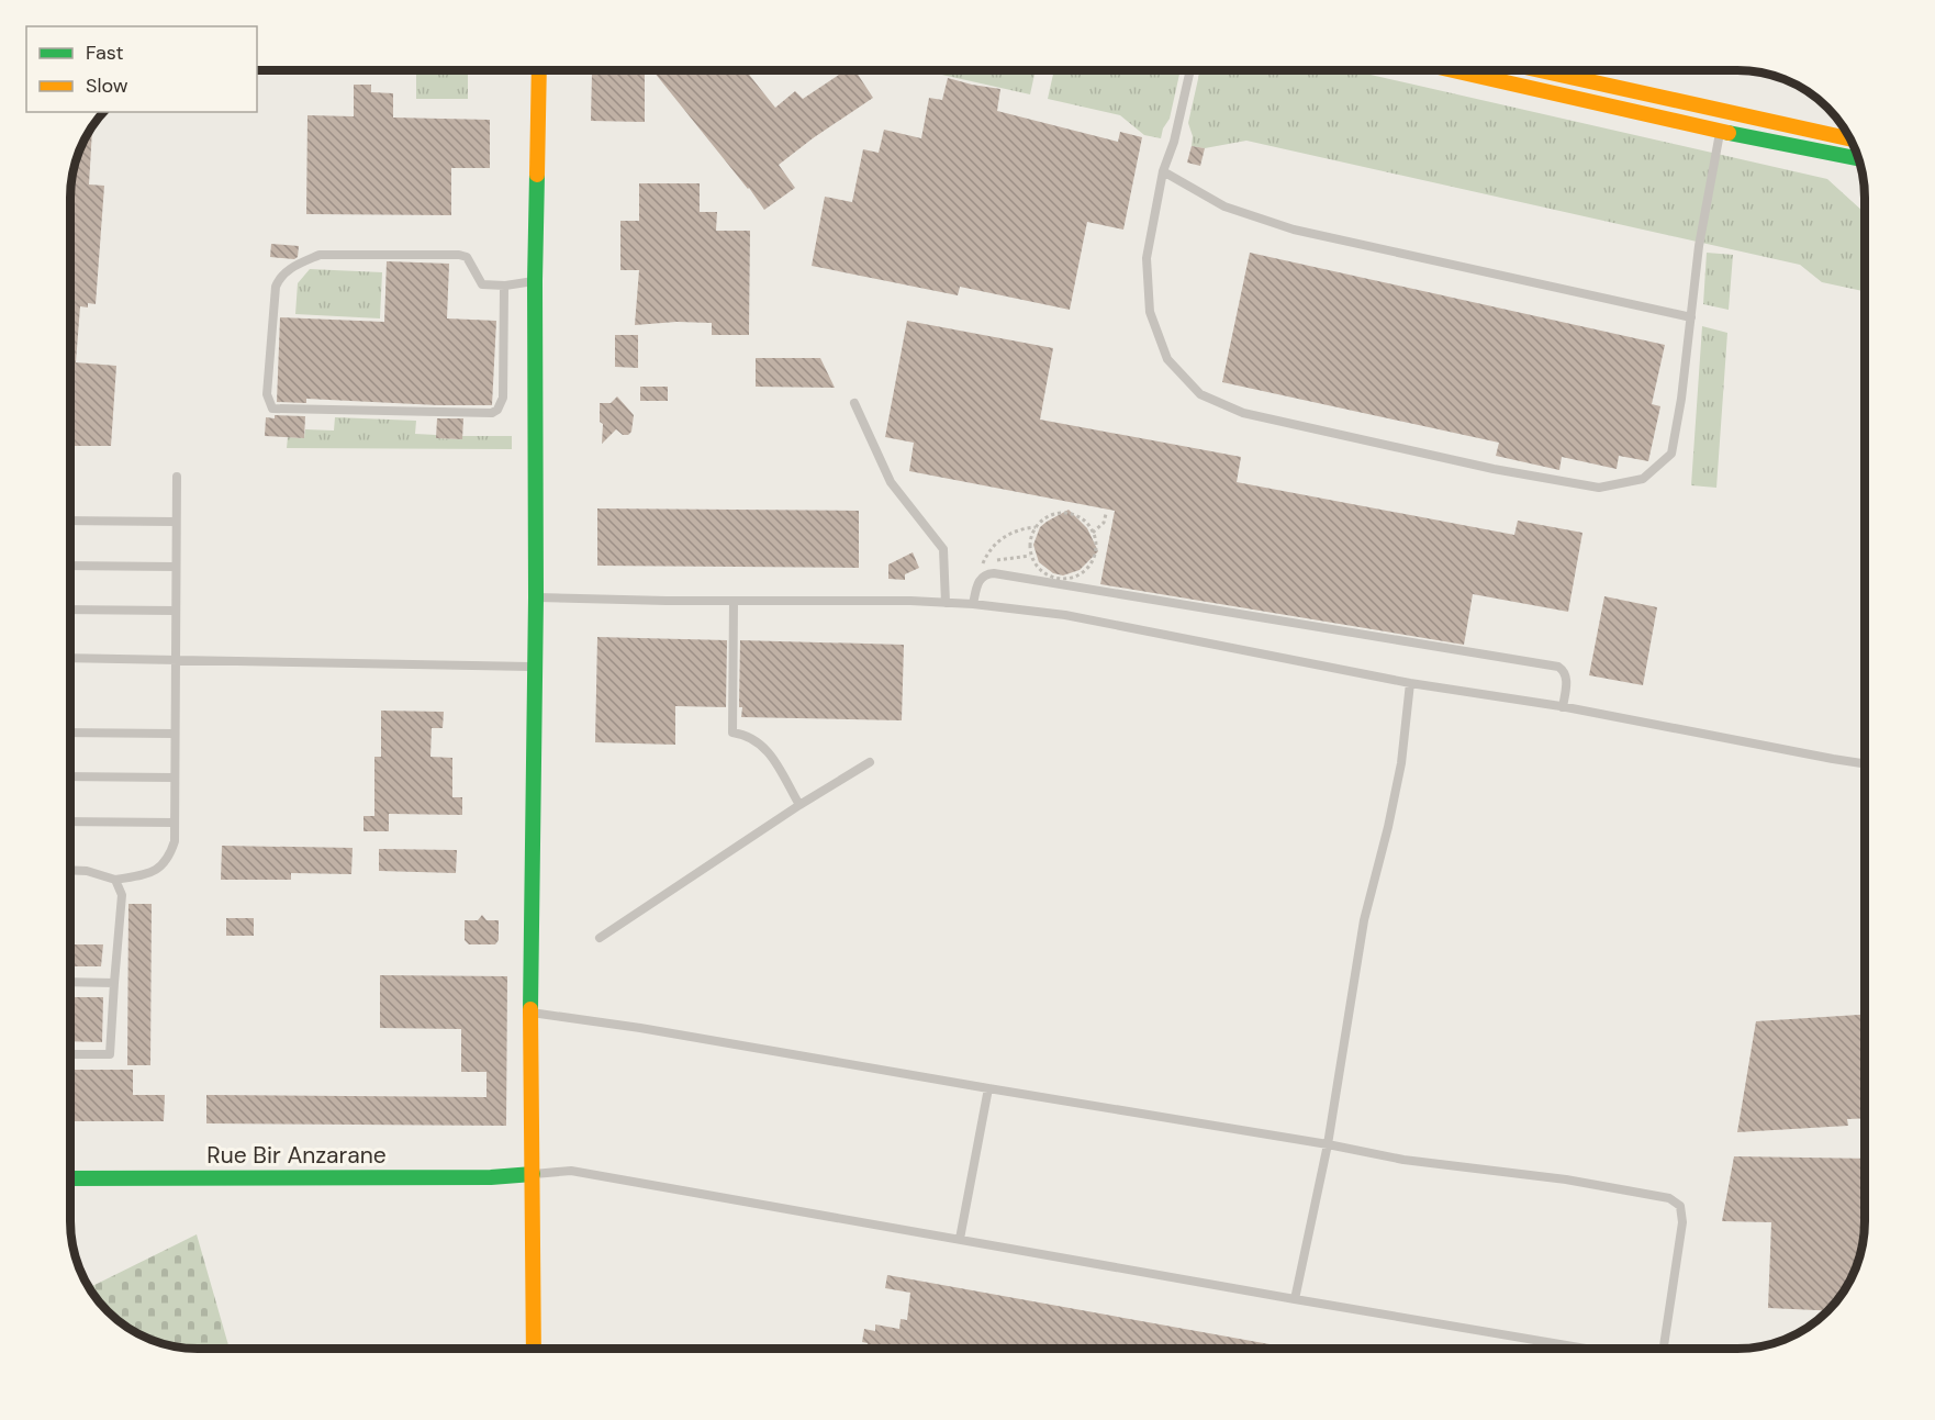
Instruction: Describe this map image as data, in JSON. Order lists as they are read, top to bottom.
{
  "streets": {
    "street": ["Rue Bir Anzarane"]
  },
  "legend": ["Fast", "Slow"]
}
